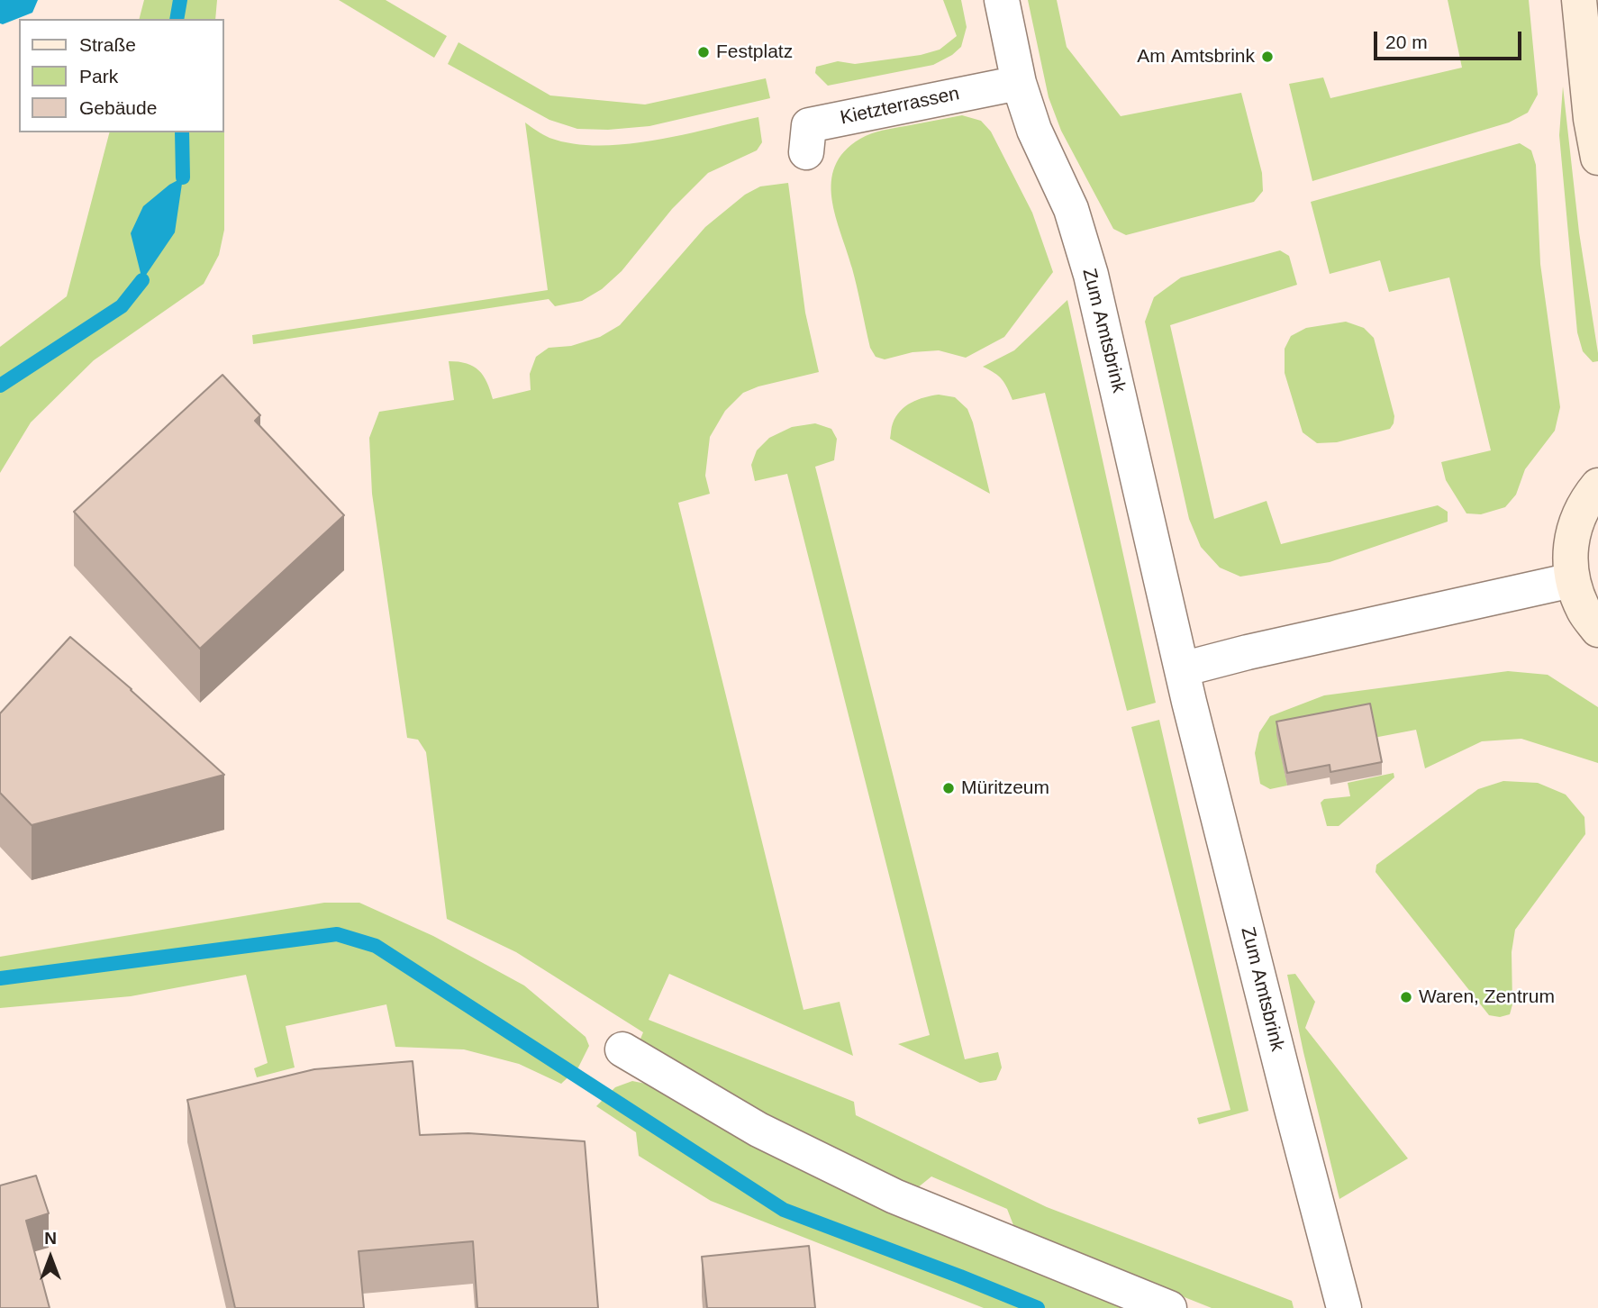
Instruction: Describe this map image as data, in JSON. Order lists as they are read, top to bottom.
{
  "streets": {
    "street": ["Kietzterrassen", "Zum Amtsbrink"]
  },
  "crossings": [
    ["Kietzterrassen", "Zum Amtsbrink"]
  ],
  "places": [
    "Festplatz",
    "Am Amtsbrink",
    "Müritzeum",
    "Waren, Zentrum"
  ],
  "legend": ["Straße", "Park", "Gebäude"],
  "scale_bar": "20 m",
  "north": "top"
}
